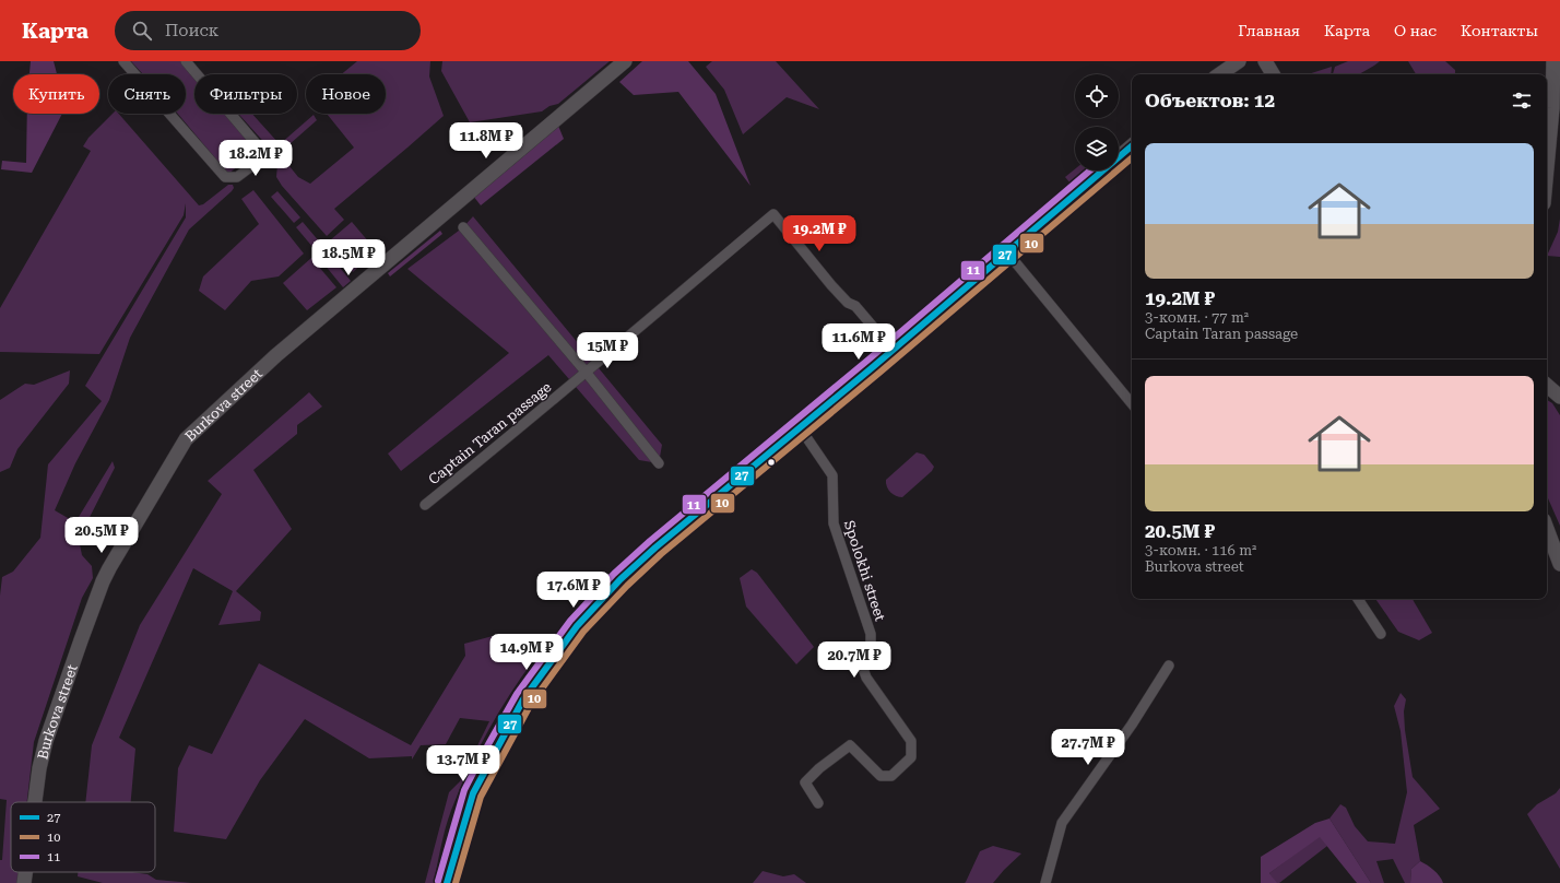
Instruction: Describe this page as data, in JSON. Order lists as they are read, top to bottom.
{
  "streets": {
    "main road": ["Burkova street"],
    "street": ["Captain Taran passage", "Spolokhi street"]
  },
  "lines": ["transit line 27", "transit line 10", "transit line 11"],
  "legend": ["27", "10", "11"],
  "page": {
    "header": "Карта",
    "search": "Поиск",
    "nav": [
      "Главная",
      "Карта",
      "О нас",
      "Контакты"
    ],
    "chip": [
      "Купить",
      "Снять",
      "Фильтры",
      "Новое"
    ],
    "heading": "Объектов: 12",
    "price": [
      "11.8M ₽",
      "18.2M ₽",
      "19.2M ₽",
      "18.5M ₽",
      "11.6M ₽",
      "15M ₽",
      "20.5M ₽",
      "17.6M ₽",
      "14.9M ₽",
      "20.7M ₽",
      "27.7M ₽",
      "13.7M ₽"
    ],
    "list": [
      {
        "name": "19.2M ₽",
        "note": "3-комн. · 77 m² · Captain Taran passage"
      },
      {
        "name": "20.5M ₽",
        "note": "3-комн. · 116 m² · Burkova street"
      }
    ]
  }
}
